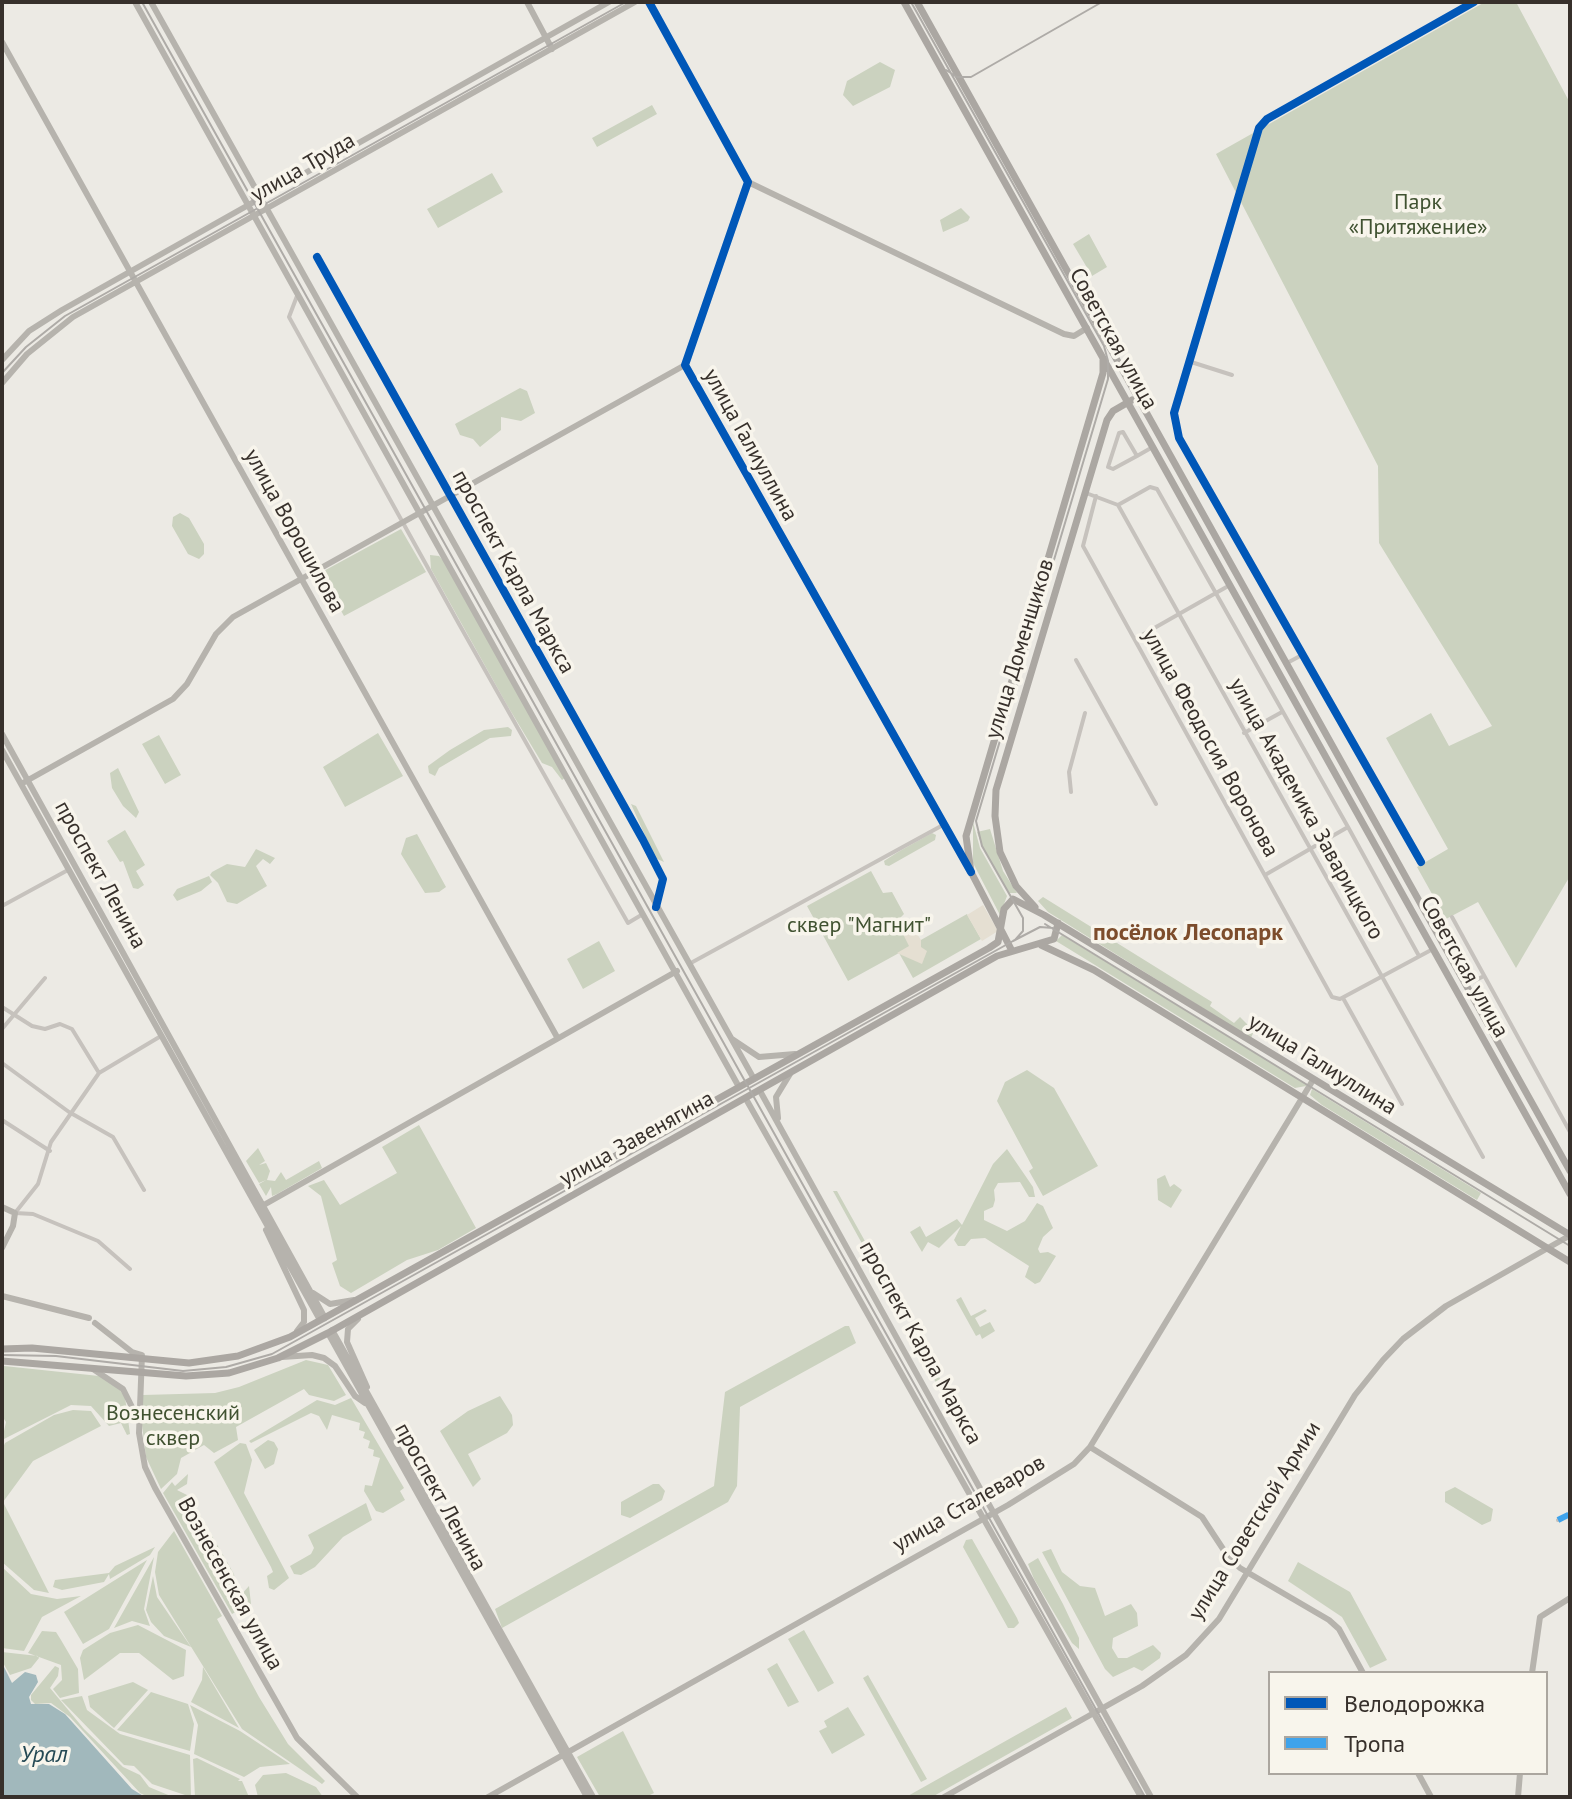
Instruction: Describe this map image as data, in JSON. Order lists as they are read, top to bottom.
{
  "streets": {
    "main road": [
      "улица Труда",
      "Советская улица",
      "улица Галиуллина",
      "улица Ворошилова",
      "проспект Карла Маркса",
      "улица Доменщиков",
      "проспект Ленина",
      "улица Завенягина",
      "улица Сталеваров",
      "улица Советской Армии",
      "Вознесенская улица"
    ],
    "street": ["улица Феодосия Воронова", "улица Академика Заварицкого"]
  },
  "crossings": [
    ["улица Труда", "улица Ворошилова"],
    ["улица Труда", "проспект Карла Маркса"],
    ["Советская улица", "улица Доменщиков"],
    ["улица Галиуллина", "улица Доменщиков"],
    ["улица Галиуллина", "улица Завенягина"],
    ["улица Галиуллина", "улица Сталеваров"],
    ["улица Галиуллина", "улица Советской Армии"],
    ["проспект Карла Маркса", "улица Завенягина"],
    ["проспект Карла Маркса", "улица Сталеваров"],
    ["проспект Карла Маркса", "улица Советской Армии"],
    ["проспект Ленина", "улица Завенягина"],
    ["проспект Ленина", "улица Сталеваров"],
    ["улица Завенягина", "Вознесенская улица"]
  ],
  "districts": ["посёлок Лесопарк"],
  "water": ["Урал"],
  "parks": ["Парк «Притяжение»", "сквер \"Магнит\"", "Вознесенский cквер"],
  "legend": ["Велодорожка", "Тропа"]
}
